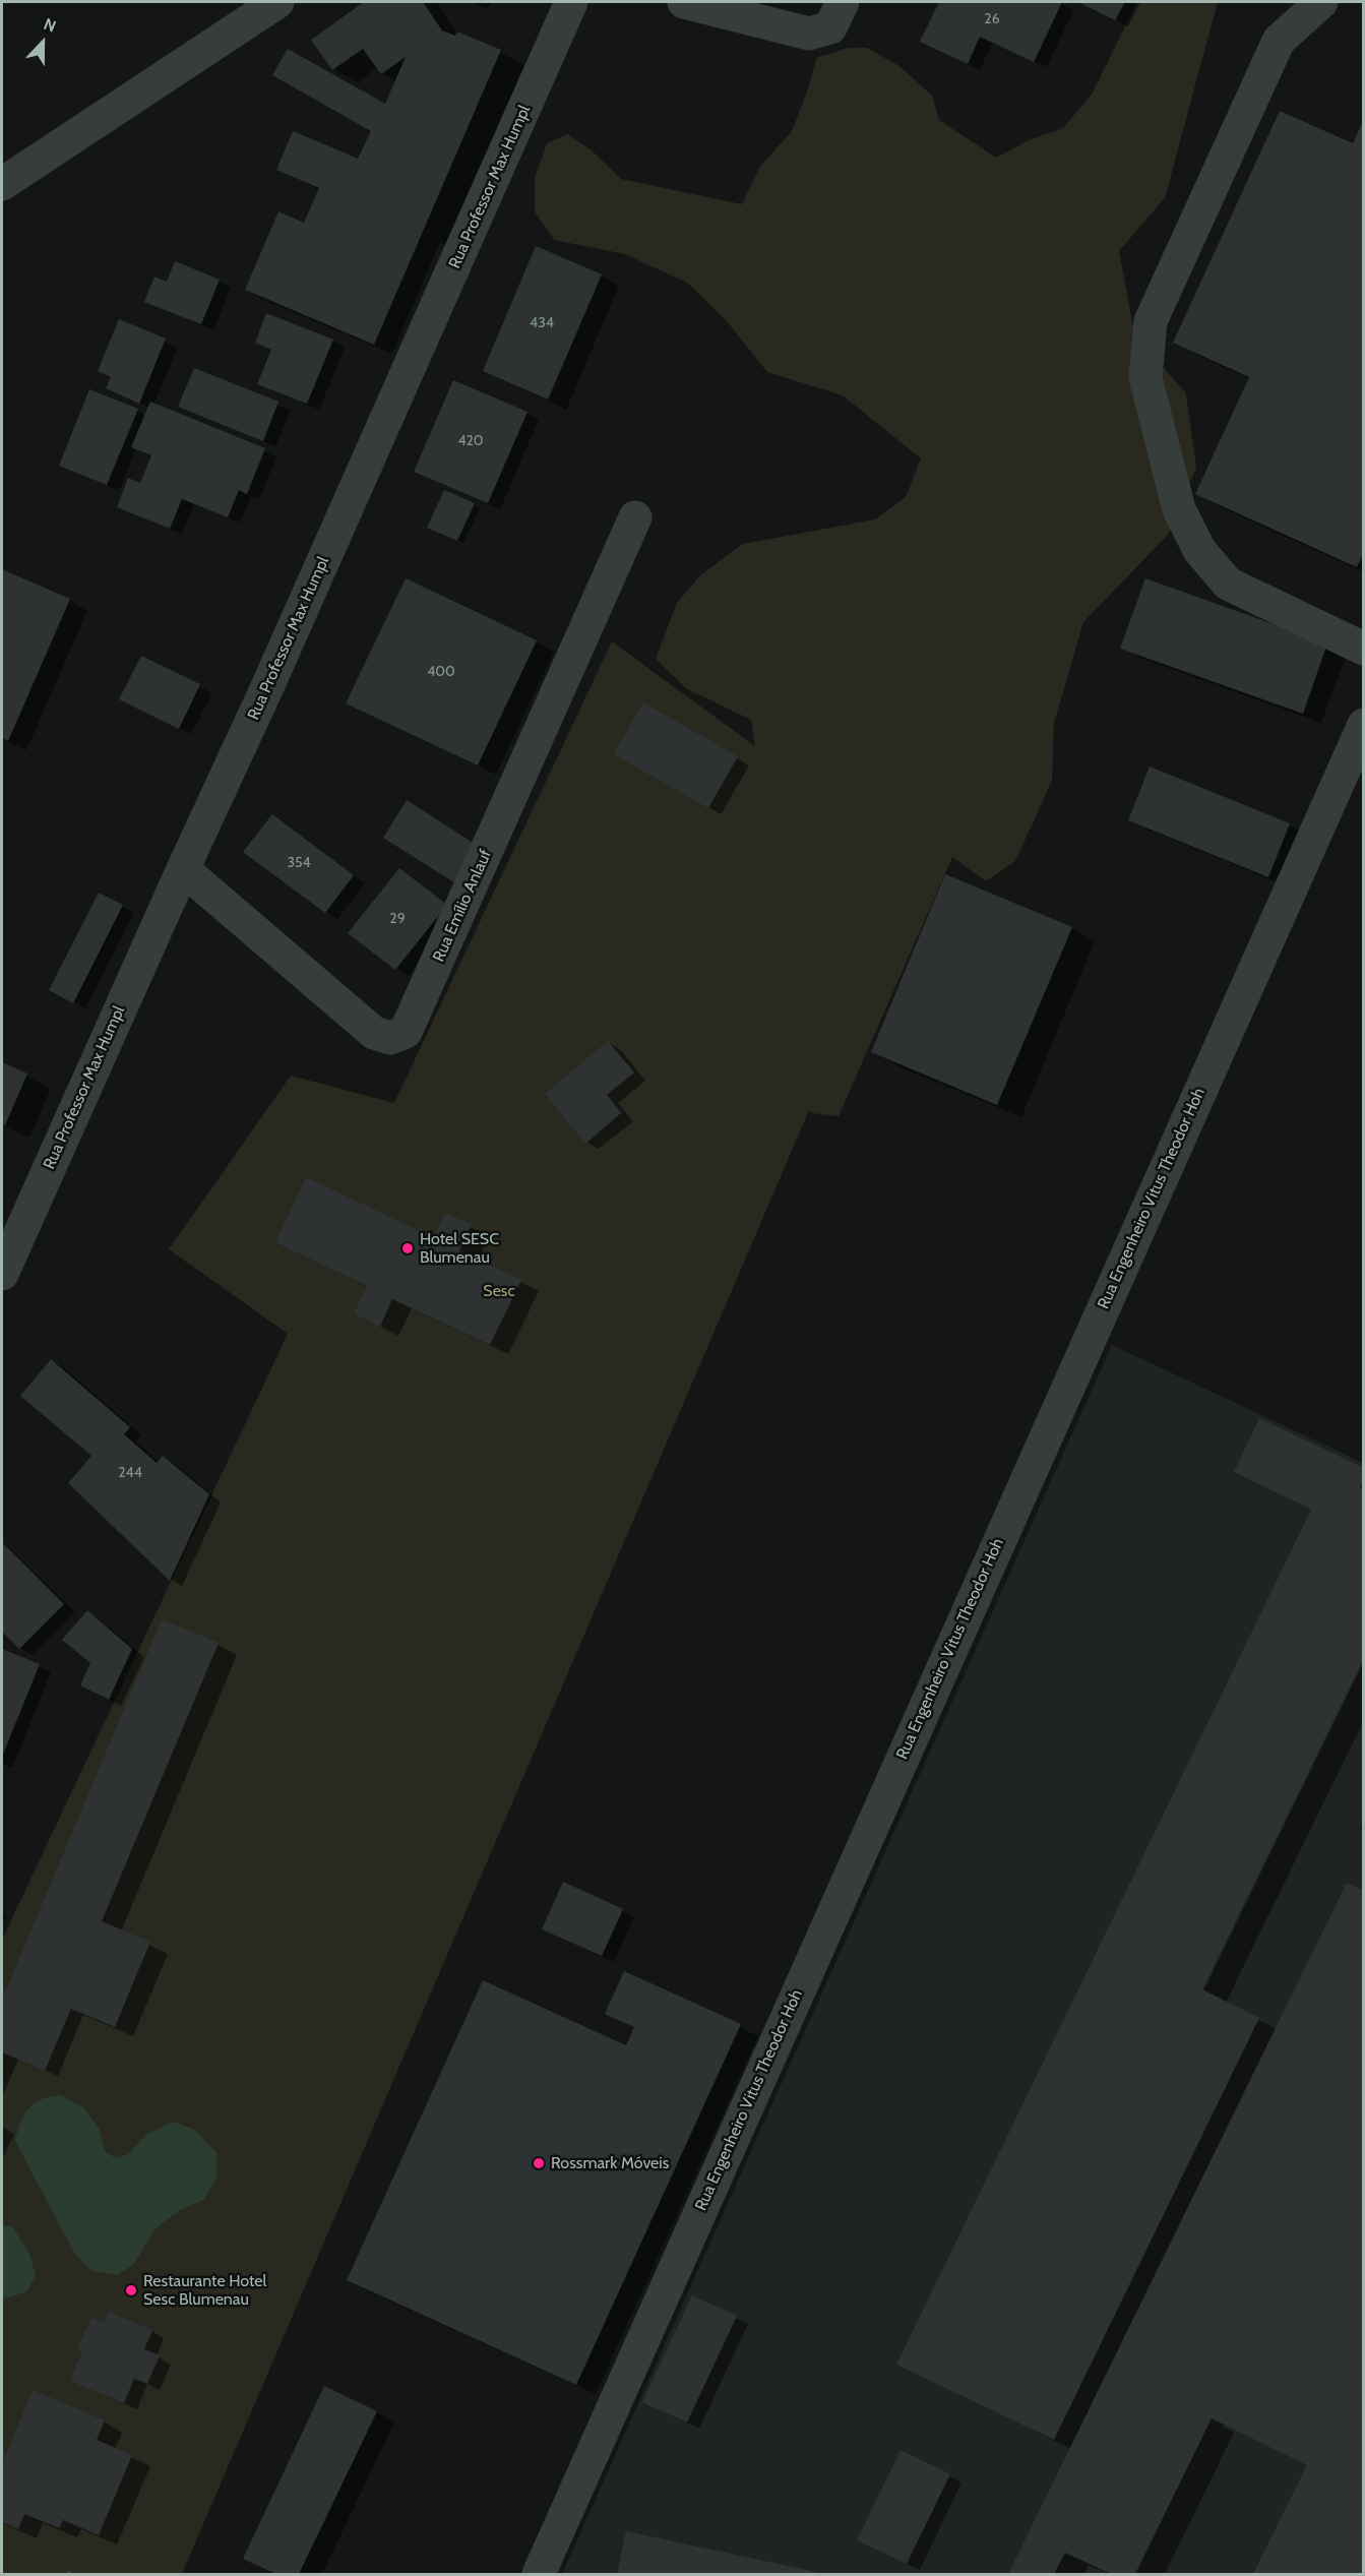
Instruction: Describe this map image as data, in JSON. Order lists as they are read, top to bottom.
{
  "streets": {
    "street": ["Rua Professor Max Humpl", "Rua Emílio Anlauf", "Rua Engenheiro Vitus Theodor Hoh"]
  },
  "crossings": [
    ["Rua Professor Max Humpl", "Rua Emílio Anlauf"]
  ],
  "parks": ["Sesc"],
  "places": ["Hotel SESC Blumenau", "Rossmark Móveis", "Restaurante Hotel Sesc Blumenau"],
  "house_numbers": [
    "26",
    "434",
    "420",
    "400",
    "354",
    "29",
    "244"
  ],
  "north": "top"
}
